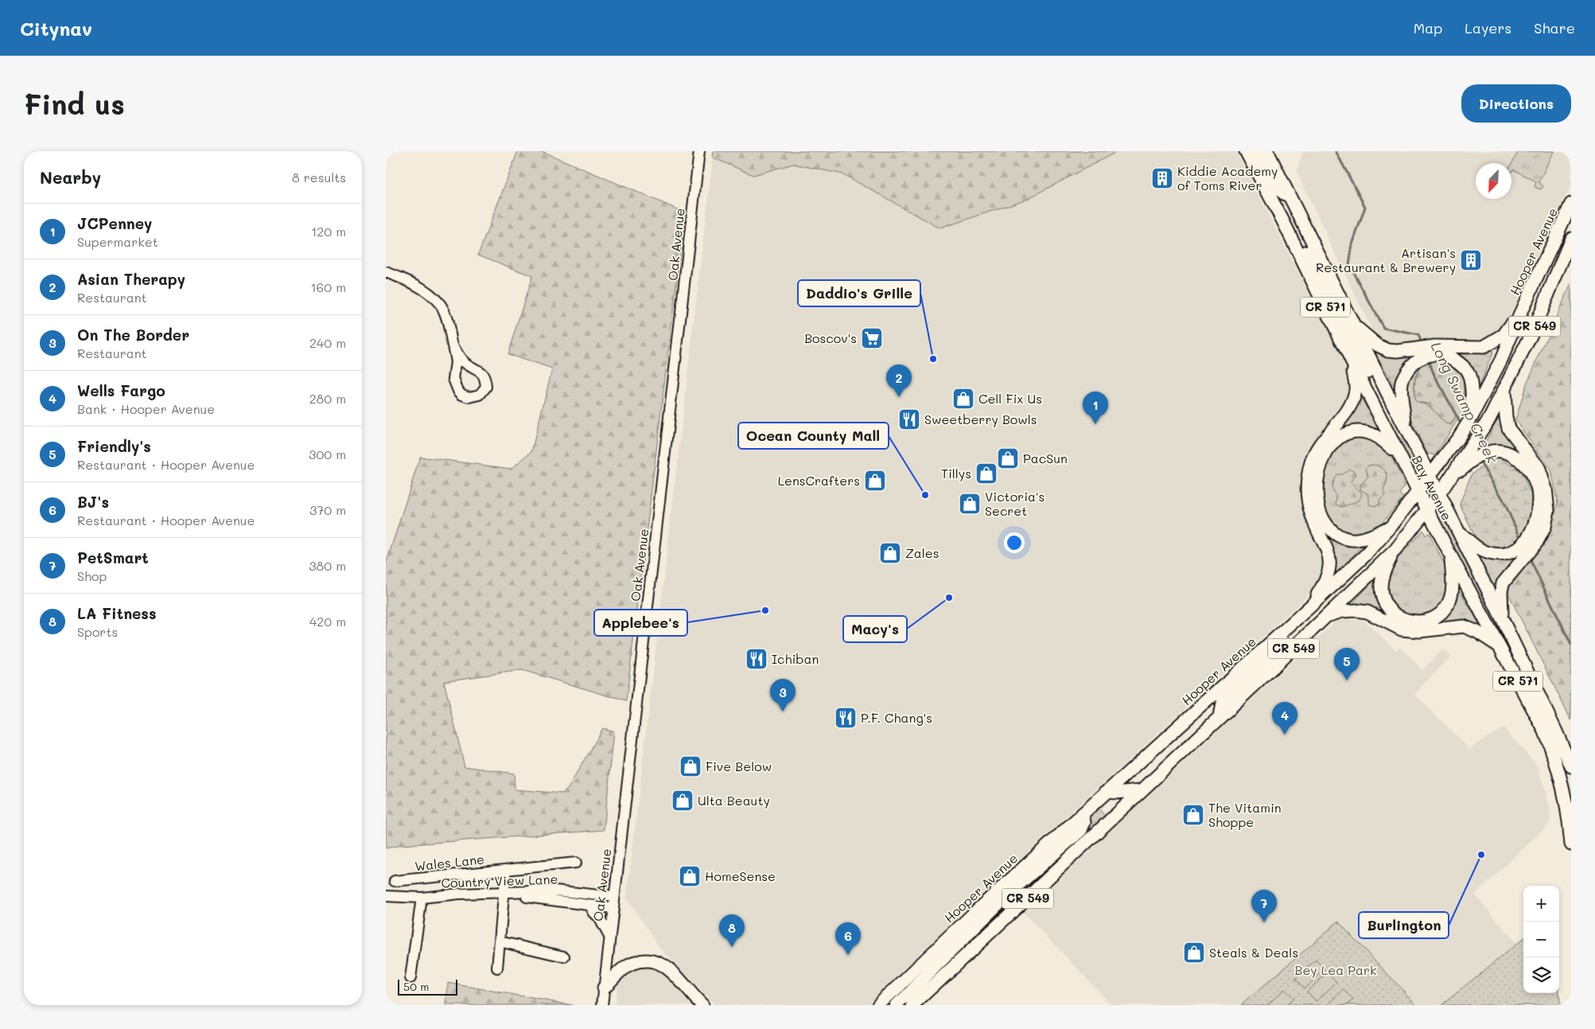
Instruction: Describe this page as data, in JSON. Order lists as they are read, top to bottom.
{
  "streets": {
    "main road": [
      "Hooper Avenue",
      "CR 571",
      "CR 549",
      "Bay Avenue"
    ],
    "street": ["Oak Avenue", "Wales Lane", "Country View Lane"]
  },
  "crossings": [
    ["Oak Avenue", "Country View Lane"],
    ["Hooper Avenue", "Bay Avenue"],
    ["CR 549", "Bay Avenue"]
  ],
  "water": ["Long Swamp Creek"],
  "parks": ["Bey Lea Park"],
  "places": {
    "building": ["Kiddie Academy of Toms River", "Artisan's Restaurant & Brewery"],
    "supermarket": ["Boscov's"],
    "other": [
      "Daddio's Grille",
      "Ocean County Mall",
      "Macy's",
      "Applebee's",
      "Burlington"
    ],
    "shop": [
      "Cell Fix Us",
      "PacSun",
      "Tillys",
      "LensCrafters",
      "Victoria's Secret",
      "Zales",
      "Five Below",
      "Ulta Beauty",
      "The Vitamin Shoppe",
      "HomeSense",
      "Steals & Deals"
    ],
    "restaurant": ["Sweetberry Bowls", "Ichiban", "P.F. Chang's"]
  },
  "scale_bar": "50 m",
  "north": "bottom left",
  "page": {
    "header": "Citynav",
    "nav": ["Map", "Layers", "Share"],
    "buttons": "Directions",
    "title": "Find us",
    "heading": ["Nearby", "8 results"],
    "list": [
      {
        "mark": "1",
        "name": "JCPenney",
        "note": "Supermarket",
        "value": "120 m"
      },
      {
        "mark": "2",
        "name": "Asian Therapy",
        "note": "Restaurant",
        "value": "160 m"
      },
      {
        "mark": "3",
        "name": "On The Border",
        "note": "Restaurant",
        "value": "240 m"
      },
      {
        "mark": "4",
        "name": "Wells Fargo",
        "note": "Bank · Hooper Avenue",
        "value": "280 m"
      },
      {
        "mark": "5",
        "name": "Friendly's",
        "note": "Restaurant · Hooper Avenue",
        "value": "300 m"
      },
      {
        "mark": "6",
        "name": "BJ's",
        "note": "Restaurant · Hooper Avenue",
        "value": "370 m"
      },
      {
        "mark": "7",
        "name": "PetSmart",
        "note": "Shop",
        "value": "380 m"
      },
      {
        "mark": "8",
        "name": "LA Fitness",
        "note": "Sports",
        "value": "420 m"
      }
    ],
    "pins": [
      "2",
      "1",
      "5",
      "3",
      "4",
      "7",
      "8",
      "6"
    ],
    "map_buttons": ["+", "−"],
    "scale": "50 m"
  }
}
